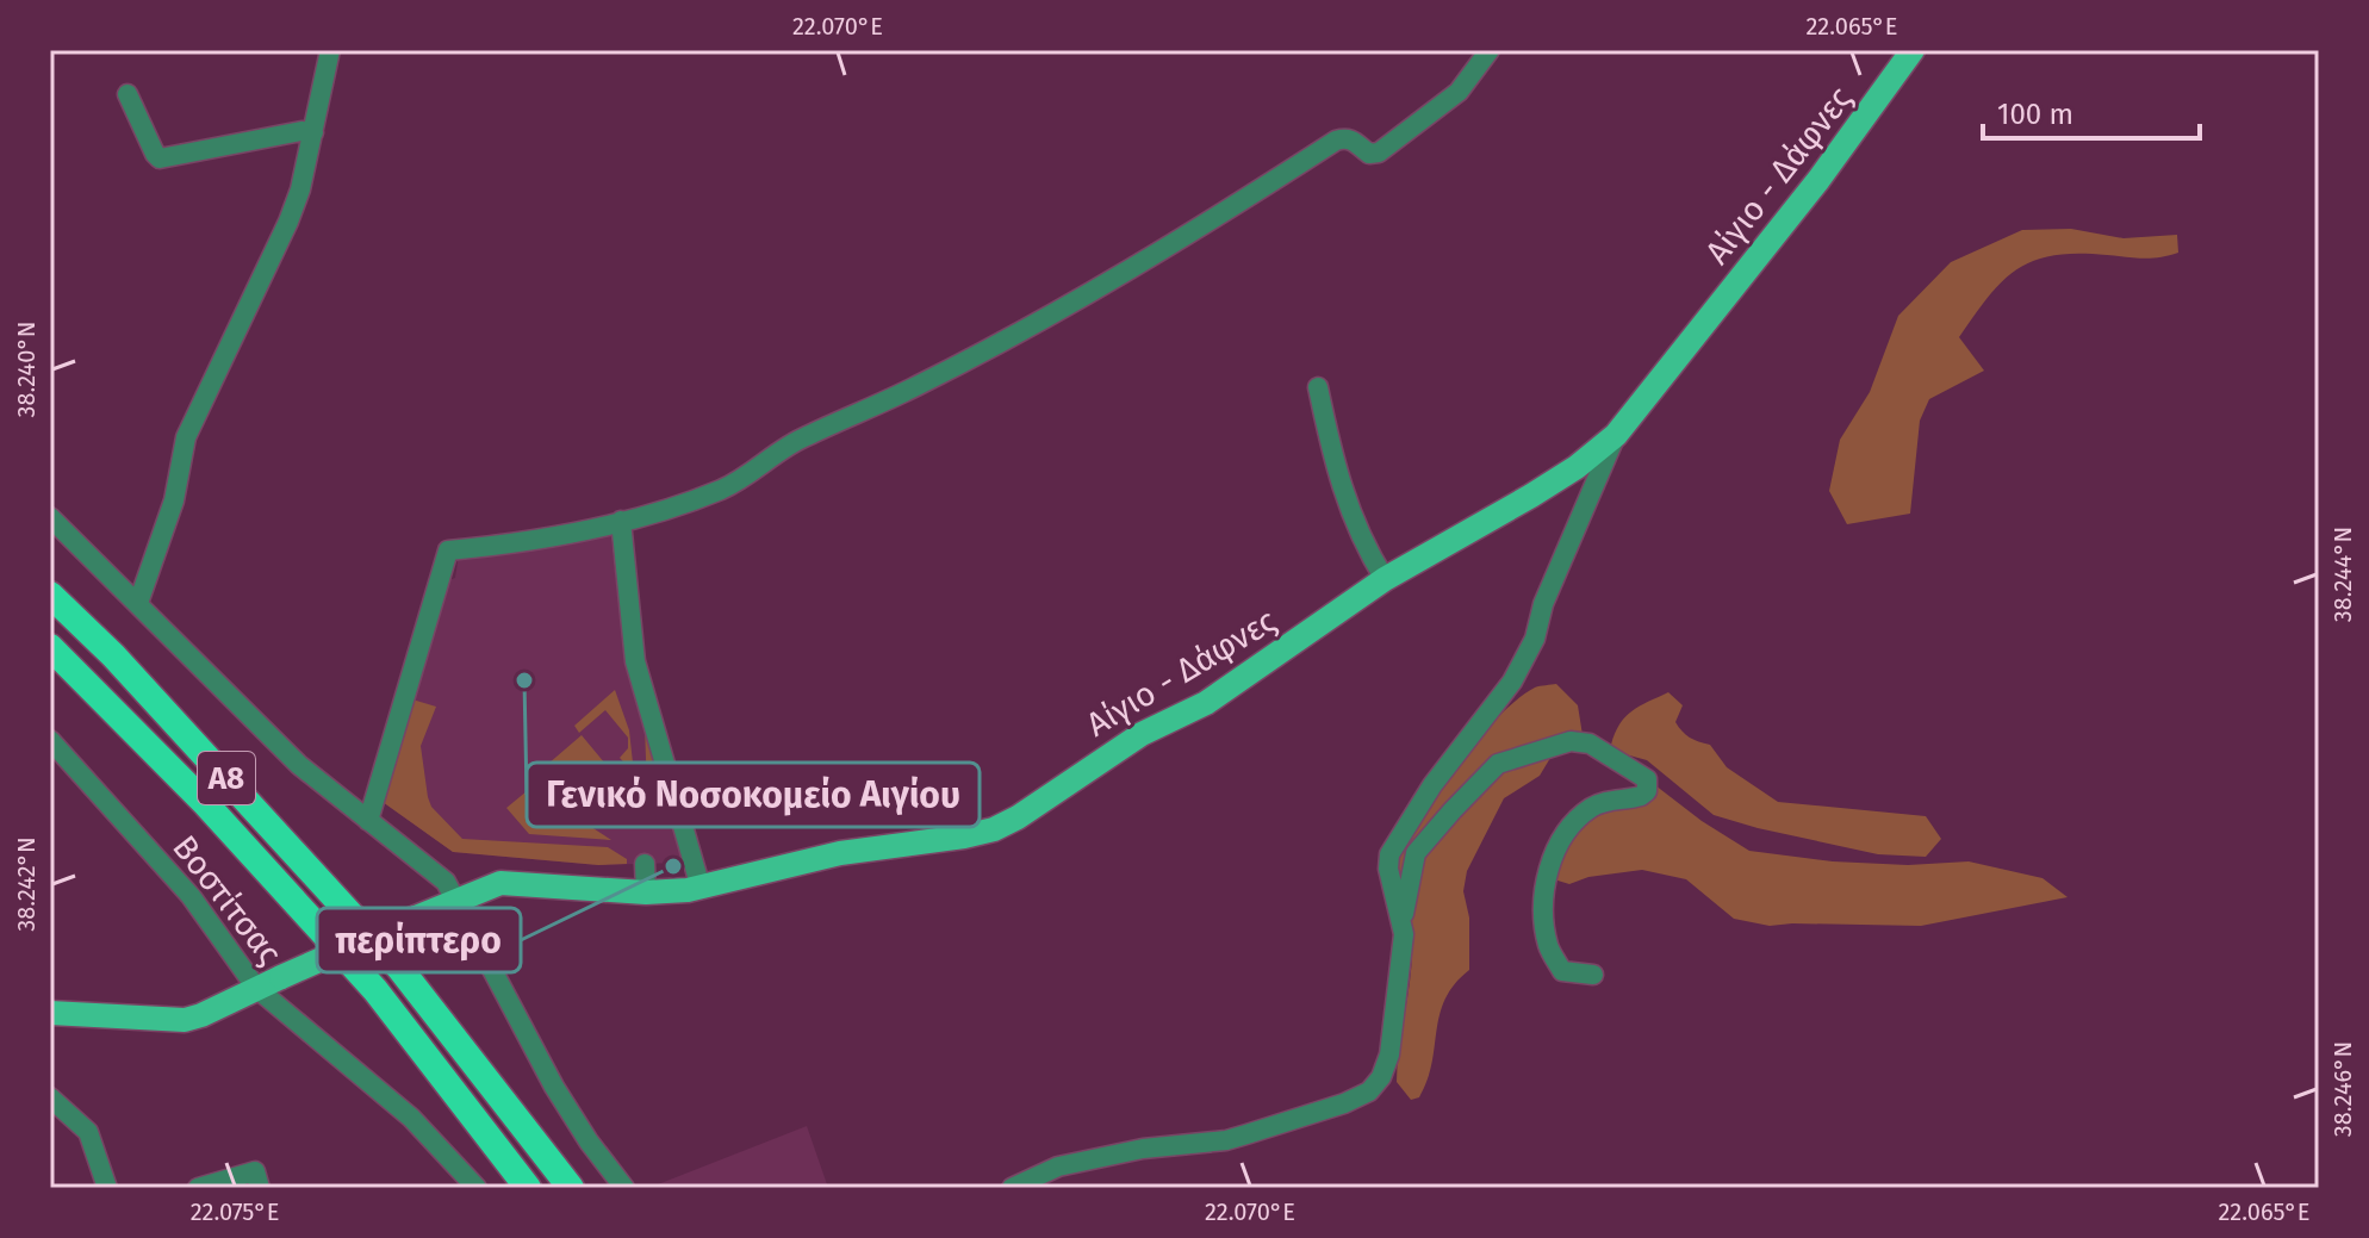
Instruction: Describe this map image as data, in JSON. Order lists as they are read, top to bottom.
{
  "streets": {
    "highway": ["Α8"],
    "main road": ["Αίγιο - Δάφνες"],
    "street": ["Βοστίτσας"]
  },
  "crossings": [
    ["Αίγιο - Δάφνες", "Βοστίτσας"]
  ],
  "places": ["Γενικό Νοσοκομείο Αιγίου", "περίπτερο"],
  "scale_bar": "100 m",
  "coordinates": [
    "22.070°E",
    "22.065°E",
    "38.240°N",
    "38.244°N",
    "38.242°N",
    "38.246°N",
    "22.075°E"
  ]
}
